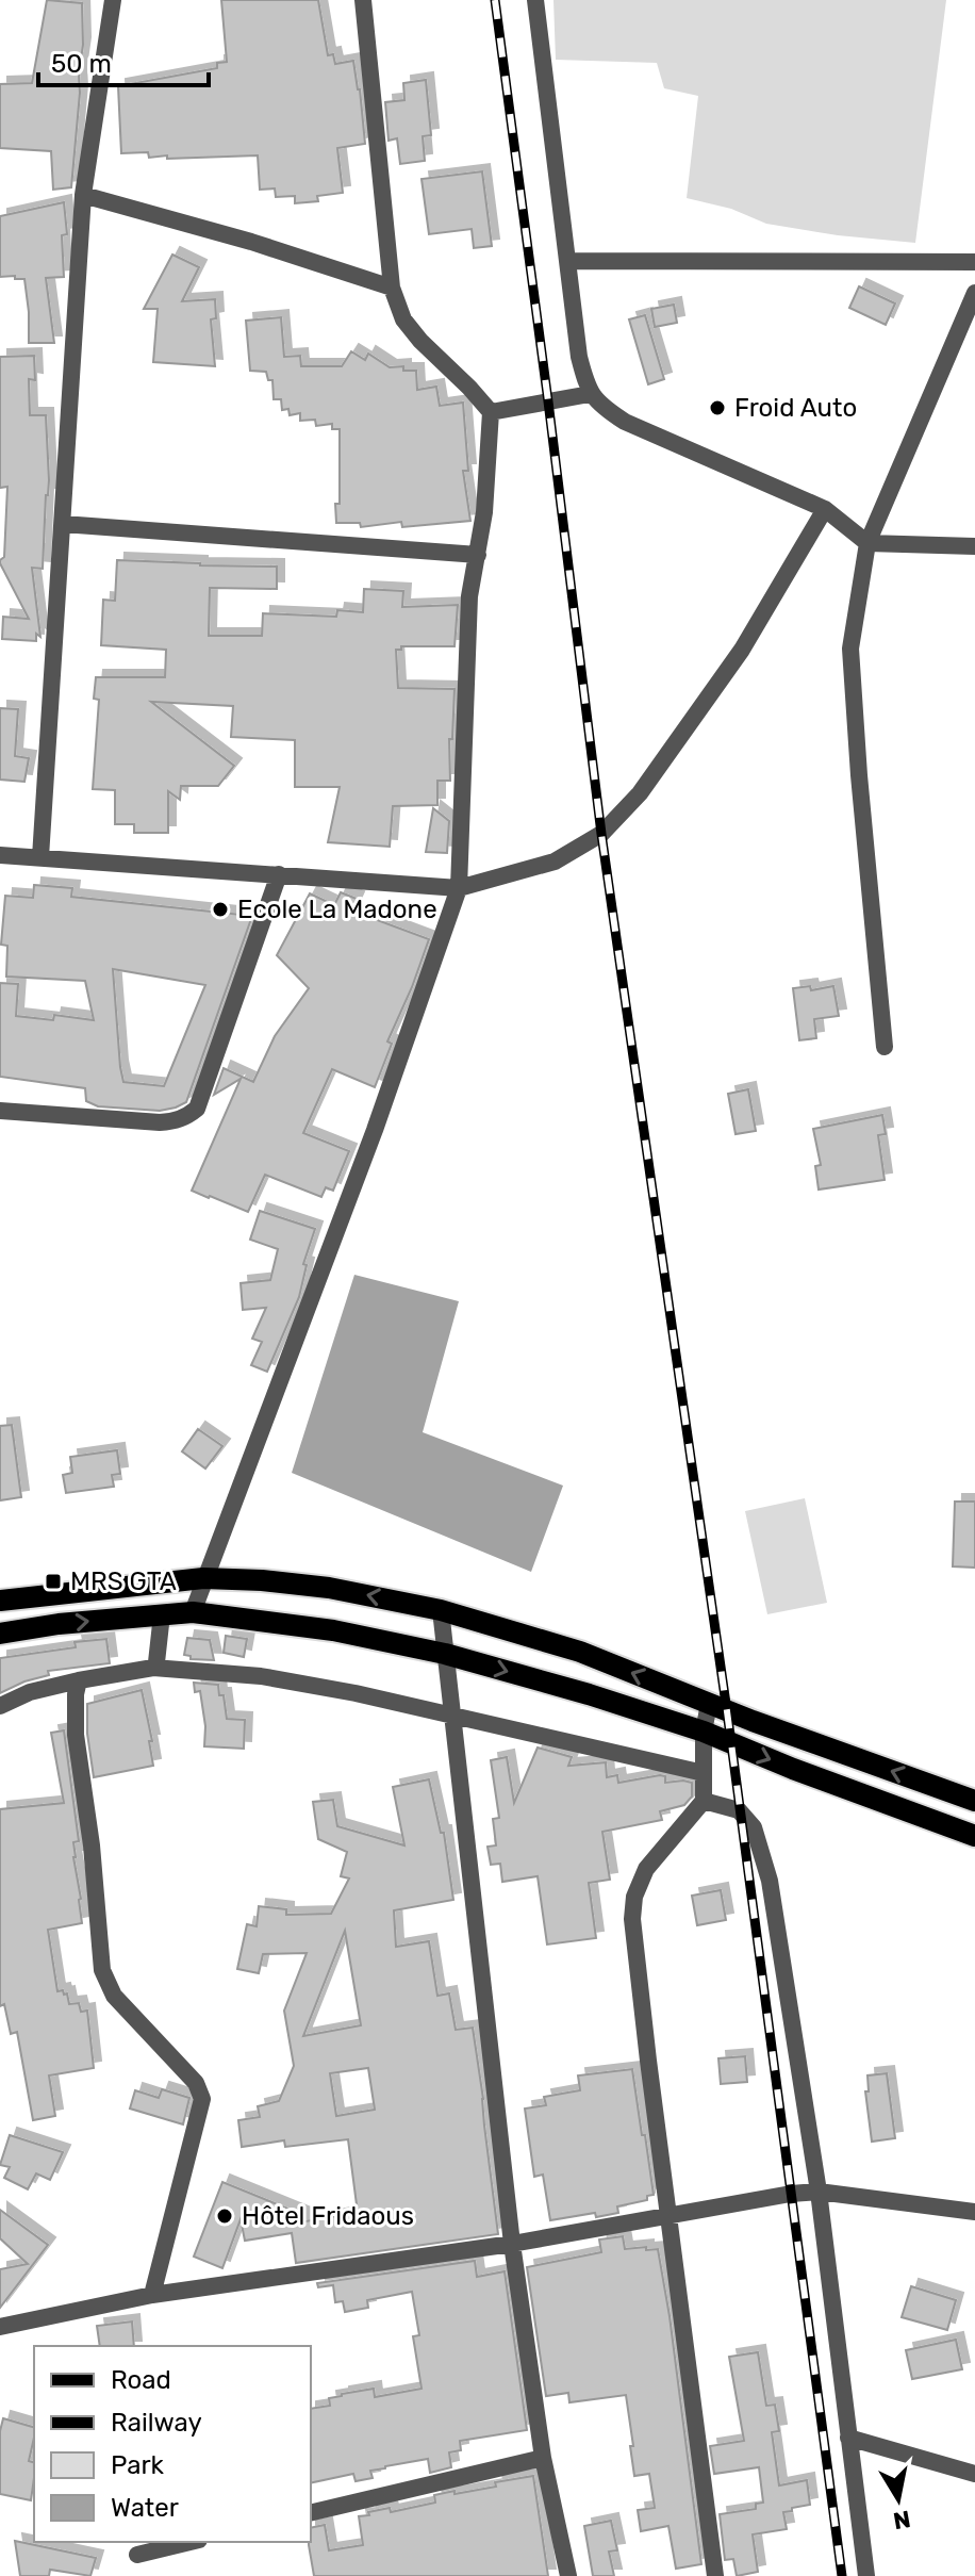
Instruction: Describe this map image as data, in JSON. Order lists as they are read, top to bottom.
{
  "places": {
    "other": ["Froid Auto", "Ecole La Madone", "Hôtel Fridaous"],
    "transit": ["MRS GTA"]
  },
  "legend": [
    "Road",
    "Railway",
    "Park",
    "Water"
  ],
  "scale_bar": "50 m",
  "north": "bottom"
}
